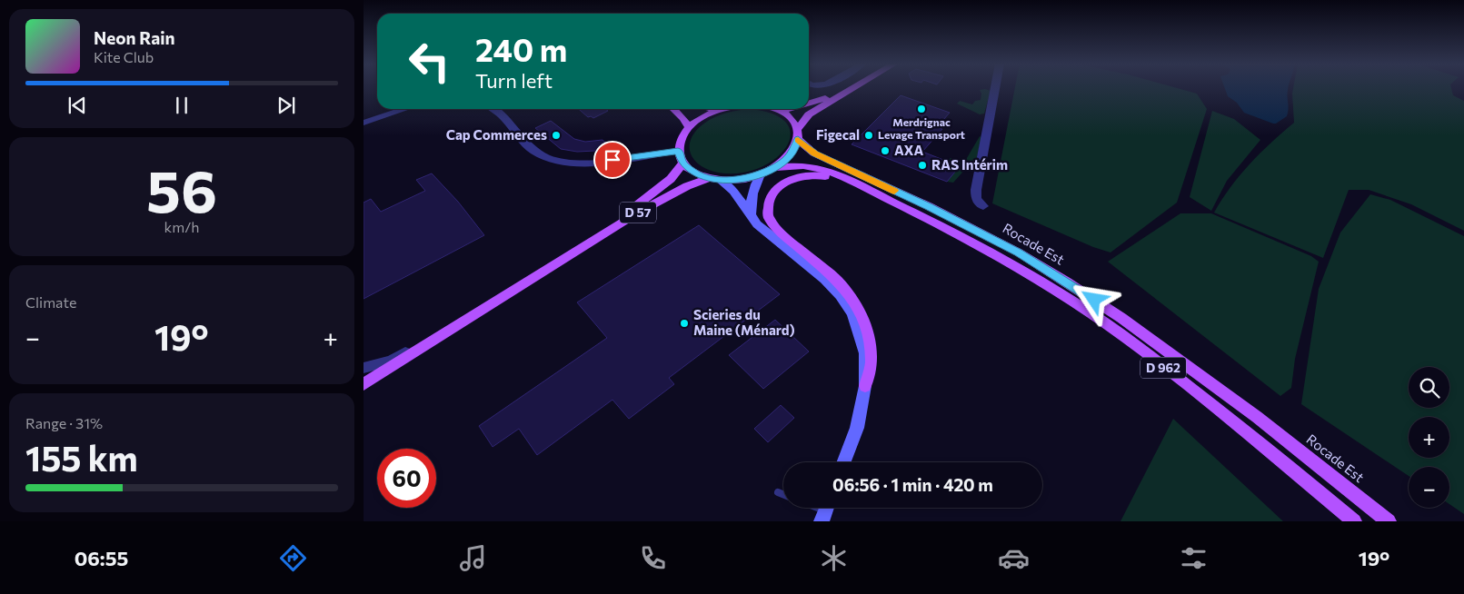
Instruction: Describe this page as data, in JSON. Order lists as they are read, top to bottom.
{
  "streets": {
    "main road": ["D 57", "Rocade Est", "D 962"]
  },
  "places": [
    "Merdrignac Levage Transport",
    "Cap Commerces",
    "Figecal",
    "AXA",
    "RAS Intérim",
    "Scieries du Maine (Ménard)"
  ],
  "page": {
    "turn": ["240 m", "Turn left"],
    "song": ["Neon Rain", "Kite Club"],
    "tile": [
      ["56", "km/h"],
      "Climate",
      ["Range · 31%", "155 km"]
    ],
    "heat": ["−", "19°", "+"],
    "map_buttons": ["+", "−"],
    "limit": "60",
    "trip": "06:56 · 1 min · 420 m",
    "tabs": ["06:55", "19°"]
  }
}
